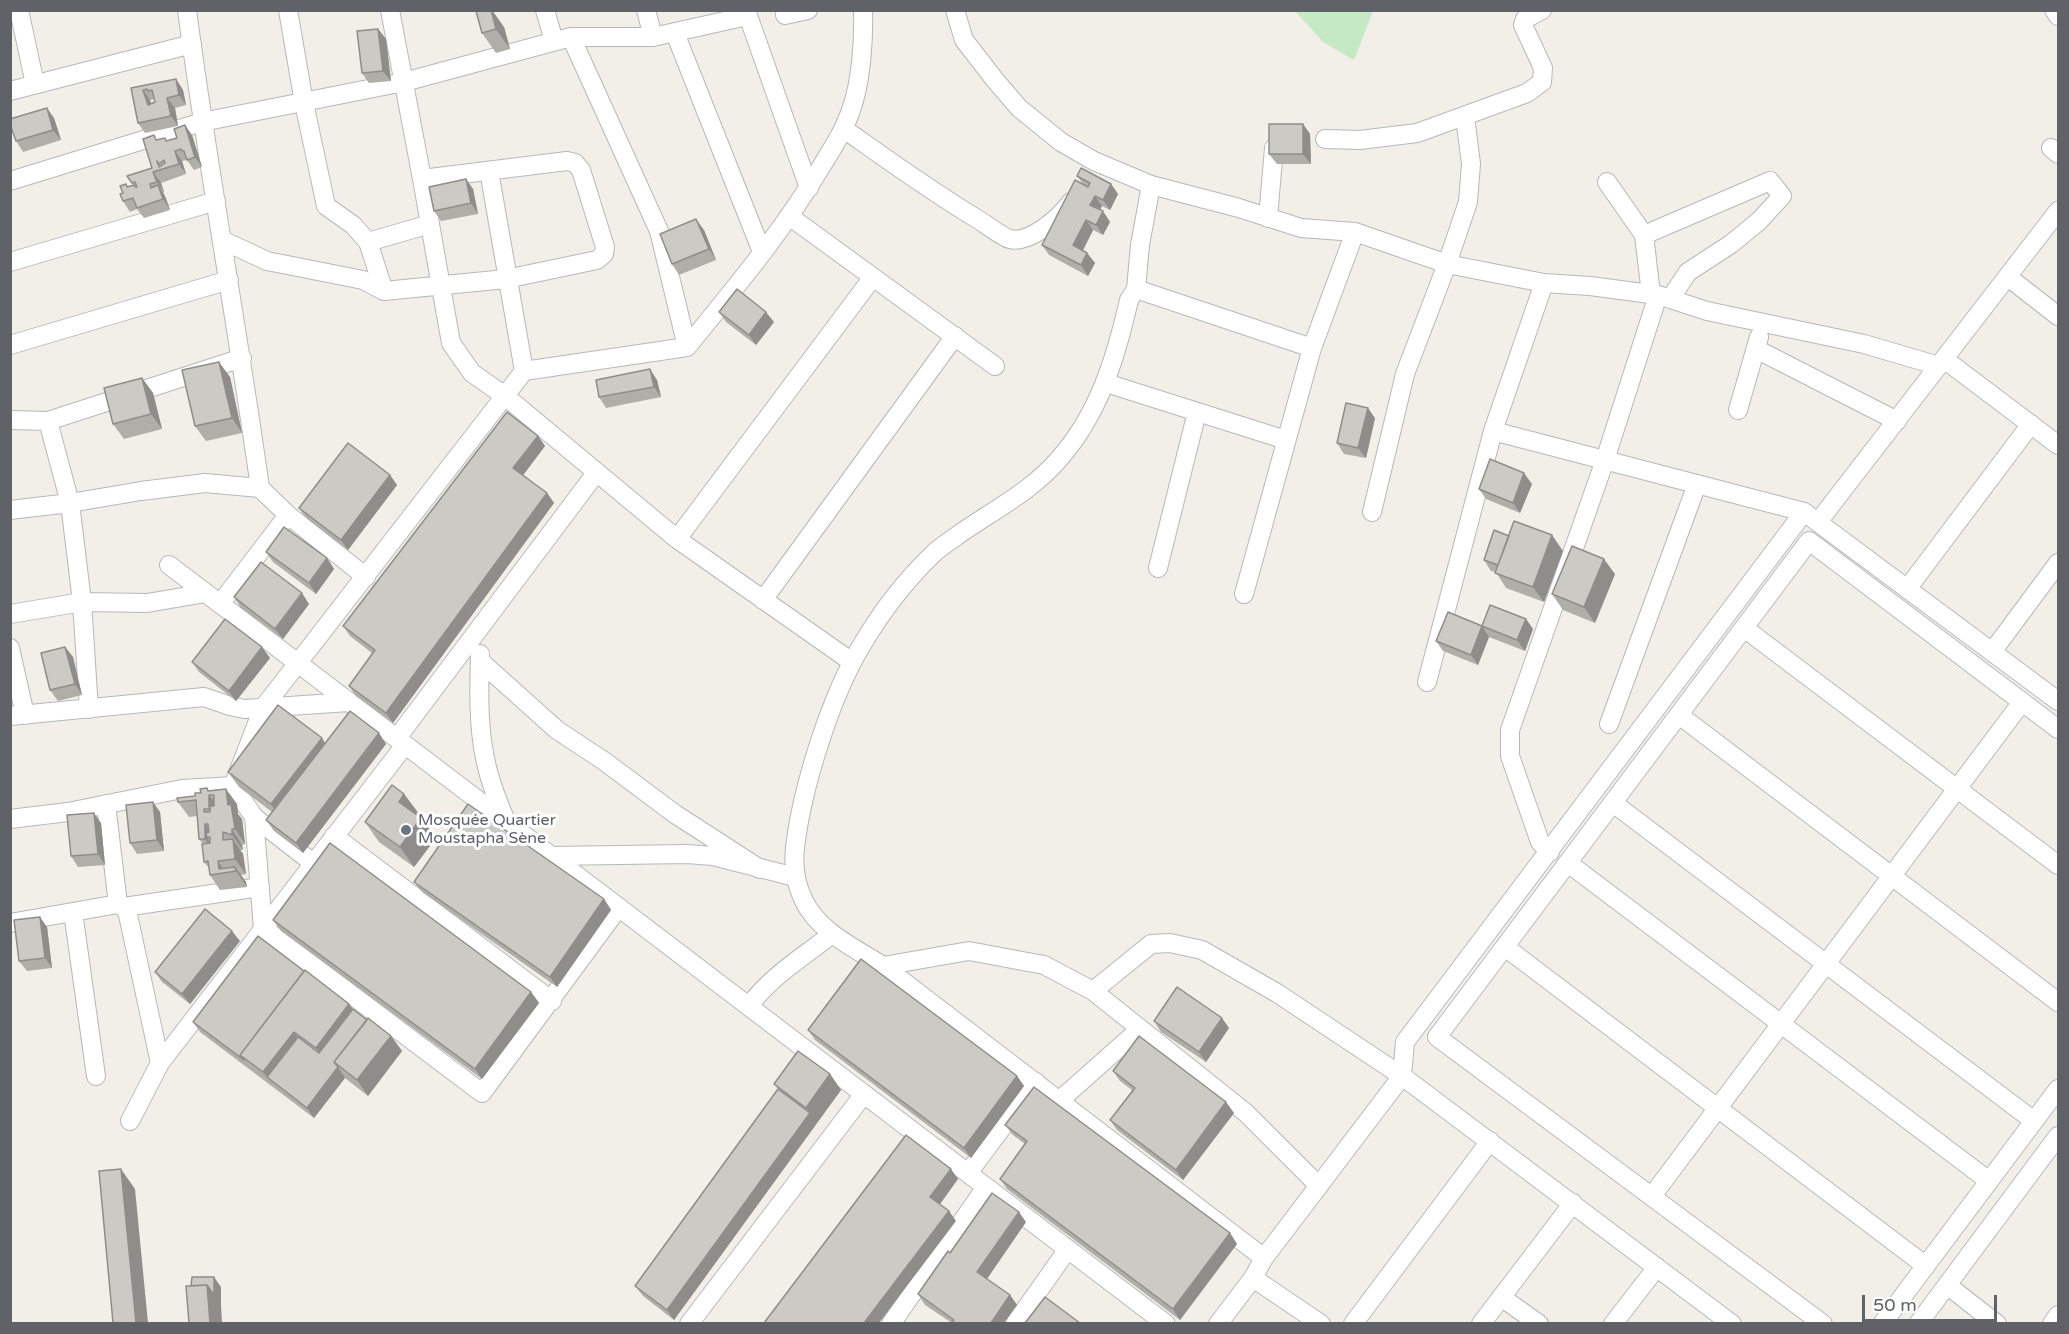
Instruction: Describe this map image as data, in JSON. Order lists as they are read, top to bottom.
{
  "places": ["Mosquée Quartier Moustapha Sène"],
  "scale_bar": "50 m"
}
